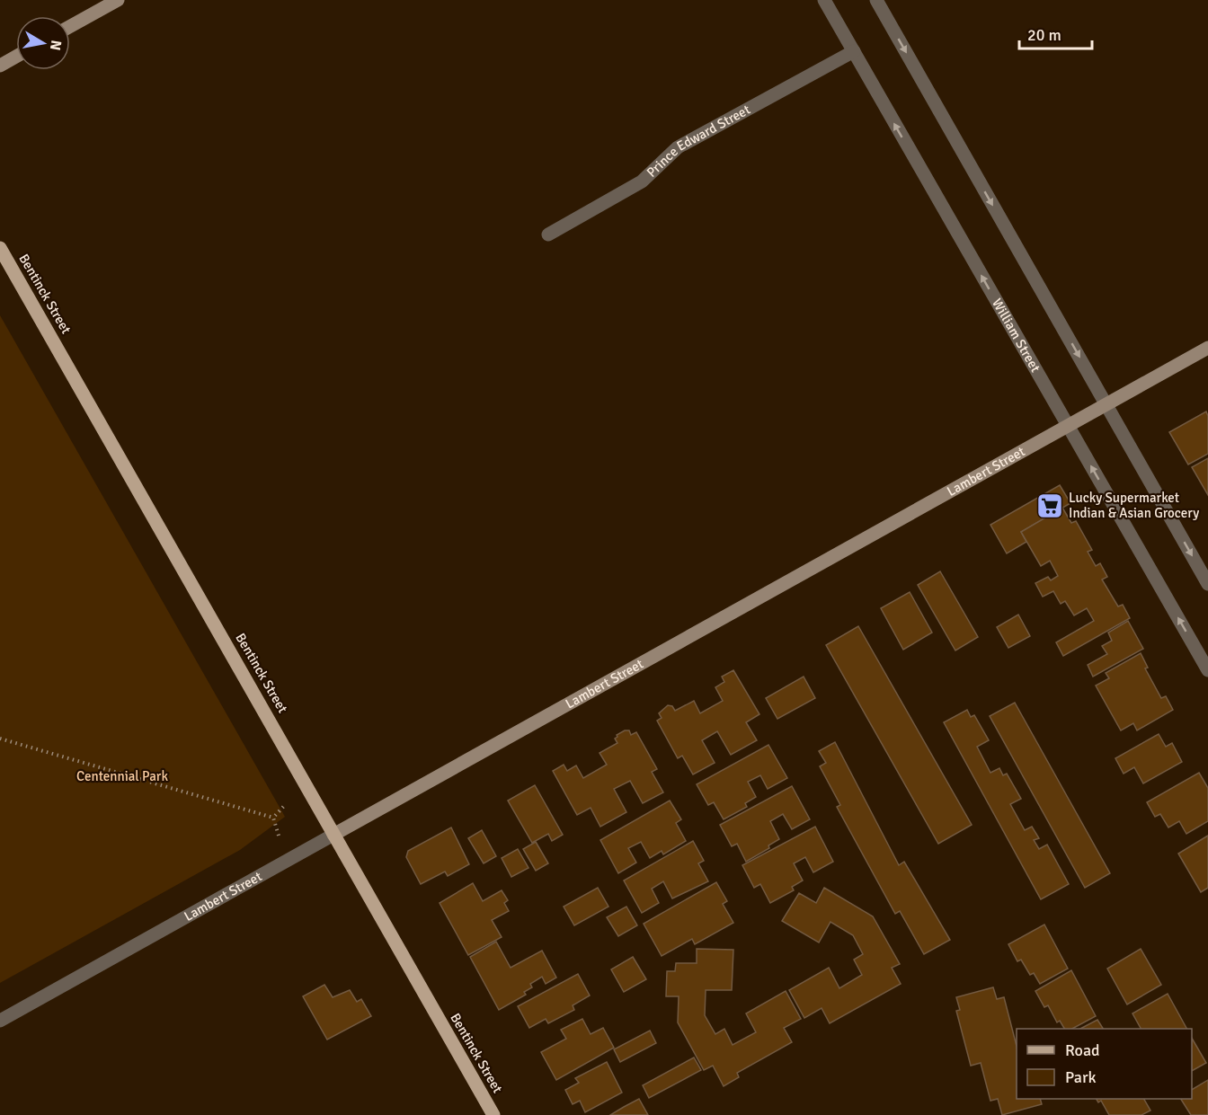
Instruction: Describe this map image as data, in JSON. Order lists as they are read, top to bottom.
{
  "streets": {
    "main road": ["Bentinck Street", "Lambert Street"],
    "street": ["Prince Edward Street", "William Street"]
  },
  "crossings": [
    ["Prince Edward Street", "William Street"],
    ["Bentinck Street", "Lambert Street"],
    ["William Street", "Lambert Street"]
  ],
  "parks": ["Centennial Park"],
  "places": {
    "supermarket": ["Lucky Supermarket Indian & Asian Grocery"]
  },
  "legend": ["Road", "Park"],
  "scale_bar": "20 m",
  "north": "right"
}
